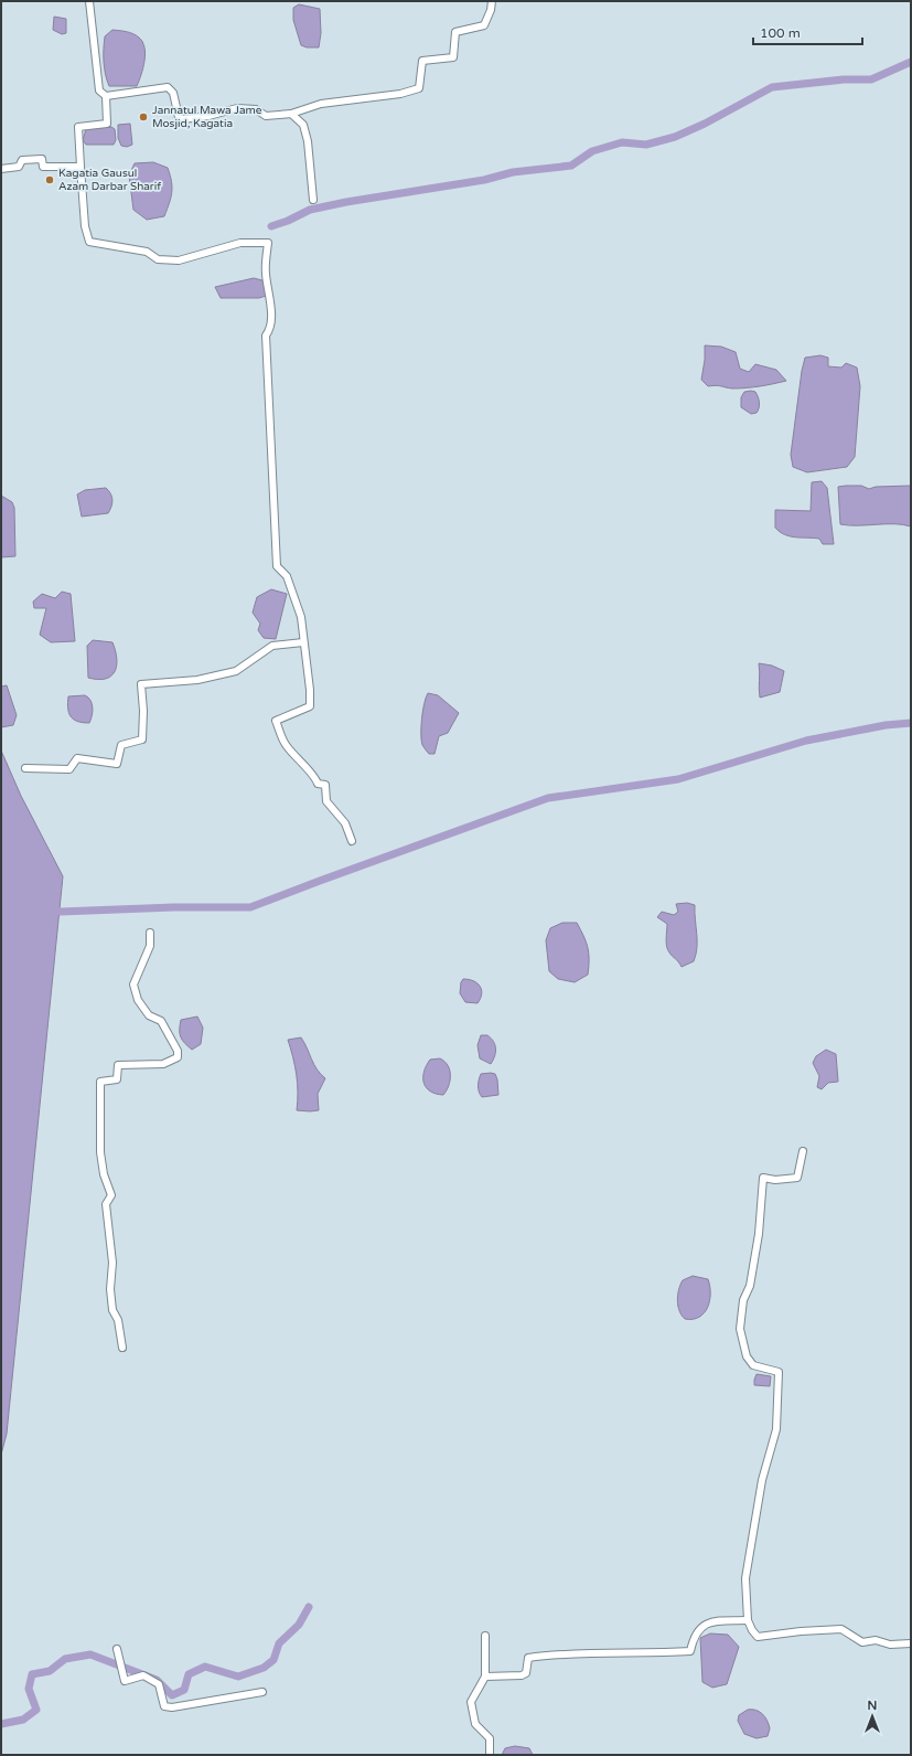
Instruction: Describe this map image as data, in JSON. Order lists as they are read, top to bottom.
{
  "places": ["Jannatul Mawa Jame Mosjid, Kagatia", "Kagatia Gausul Azam Darbar Sharif"],
  "scale_bar": "100 m",
  "north": "top"
}
